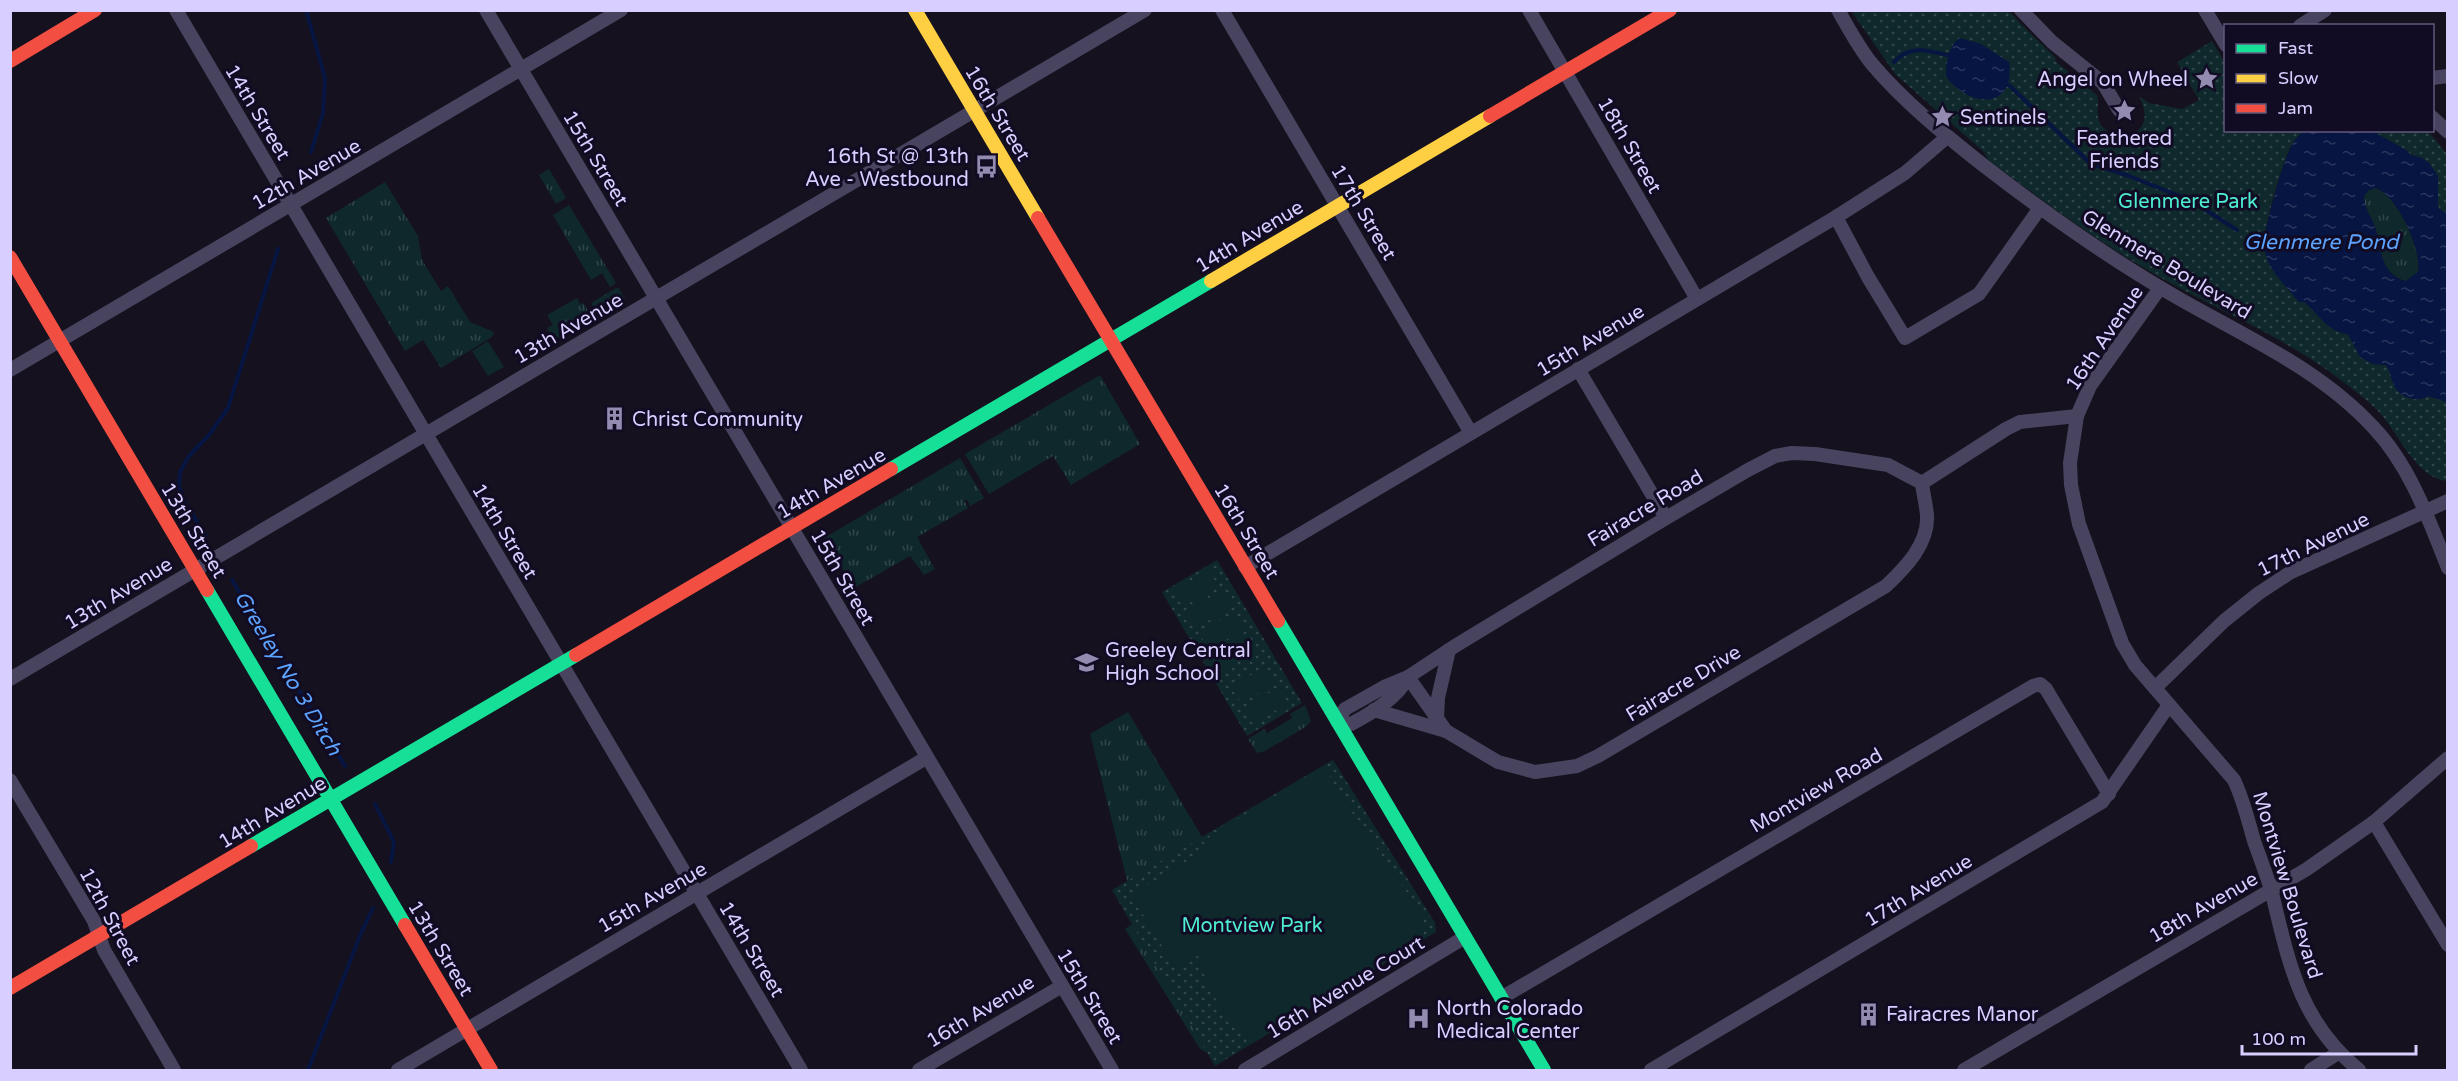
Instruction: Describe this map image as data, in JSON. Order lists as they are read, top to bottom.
{
  "streets": {
    "street": [
      "14th Street",
      "16th Street",
      "18th Street",
      "15th Street",
      "12th Avenue",
      "17th Street",
      "14th Avenue",
      "Glenmere Boulevard",
      "13th Avenue",
      "16th Avenue",
      "15th Avenue",
      "Fairacre Road",
      "13th Street",
      "17th Avenue",
      "Fairacre Drive",
      "Montview Road",
      "Montview Boulevard",
      "18th Avenue",
      "12th Street",
      "16th Avenue Court"
    ]
  },
  "crossings": [
    ["14th Street", "12th Avenue"],
    ["14th Street", "14th Avenue"],
    ["14th Street", "13th Avenue"],
    ["14th Street", "15th Avenue"],
    ["16th Street", "14th Avenue"],
    ["16th Street", "13th Avenue"],
    ["16th Street", "15th Avenue"],
    ["16th Street", "Fairacre Road"],
    ["16th Street", "Montview Road"],
    ["16th Street", "16th Avenue Court"],
    ["18th Street", "14th Avenue"],
    ["18th Street", "15th Avenue"],
    ["15th Street", "12th Avenue"],
    ["15th Street", "14th Avenue"],
    ["15th Street", "13th Avenue"],
    ["15th Street", "16th Avenue"],
    ["15th Street", "15th Avenue"],
    ["12th Avenue", "13th Street"],
    ["17th Street", "14th Avenue"],
    ["17th Street", "15th Avenue"],
    ["14th Avenue", "13th Street"],
    ["14th Avenue", "12th Street"],
    ["Glenmere Boulevard", "16th Avenue"],
    ["Glenmere Boulevard", "15th Avenue"],
    ["Glenmere Boulevard", "17th Avenue"],
    ["13th Avenue", "13th Street"],
    ["16th Avenue", "Fairacre Road"],
    ["16th Avenue", "Fairacre Drive"],
    ["16th Avenue", "Montview Boulevard"],
    ["15th Avenue", "13th Street"],
    ["Fairacre Road", "Fairacre Drive"],
    ["17th Avenue", "Montview Road"],
    ["17th Avenue", "Montview Boulevard"],
    ["Montview Boulevard", "18th Avenue"]
  ],
  "water": ["Glenmere Pond", "Greeley No 3 Ditch"],
  "parks": ["Glenmere Park", "Montview Park"],
  "places": {
    "place": ["Angel on Wheel", "Feathered Friends", "Sentinels"],
    "bus stop": ["16th St @ 13th Ave - Westbound"],
    "building": ["Christ Community", "Fairacres Manor"],
    "school or university": ["Greeley Central High School"],
    "hospital": ["North Colorado Medical Center"]
  },
  "legend": ["Fast", "Slow", "Jam"],
  "scale_bar": "100 m"
}
